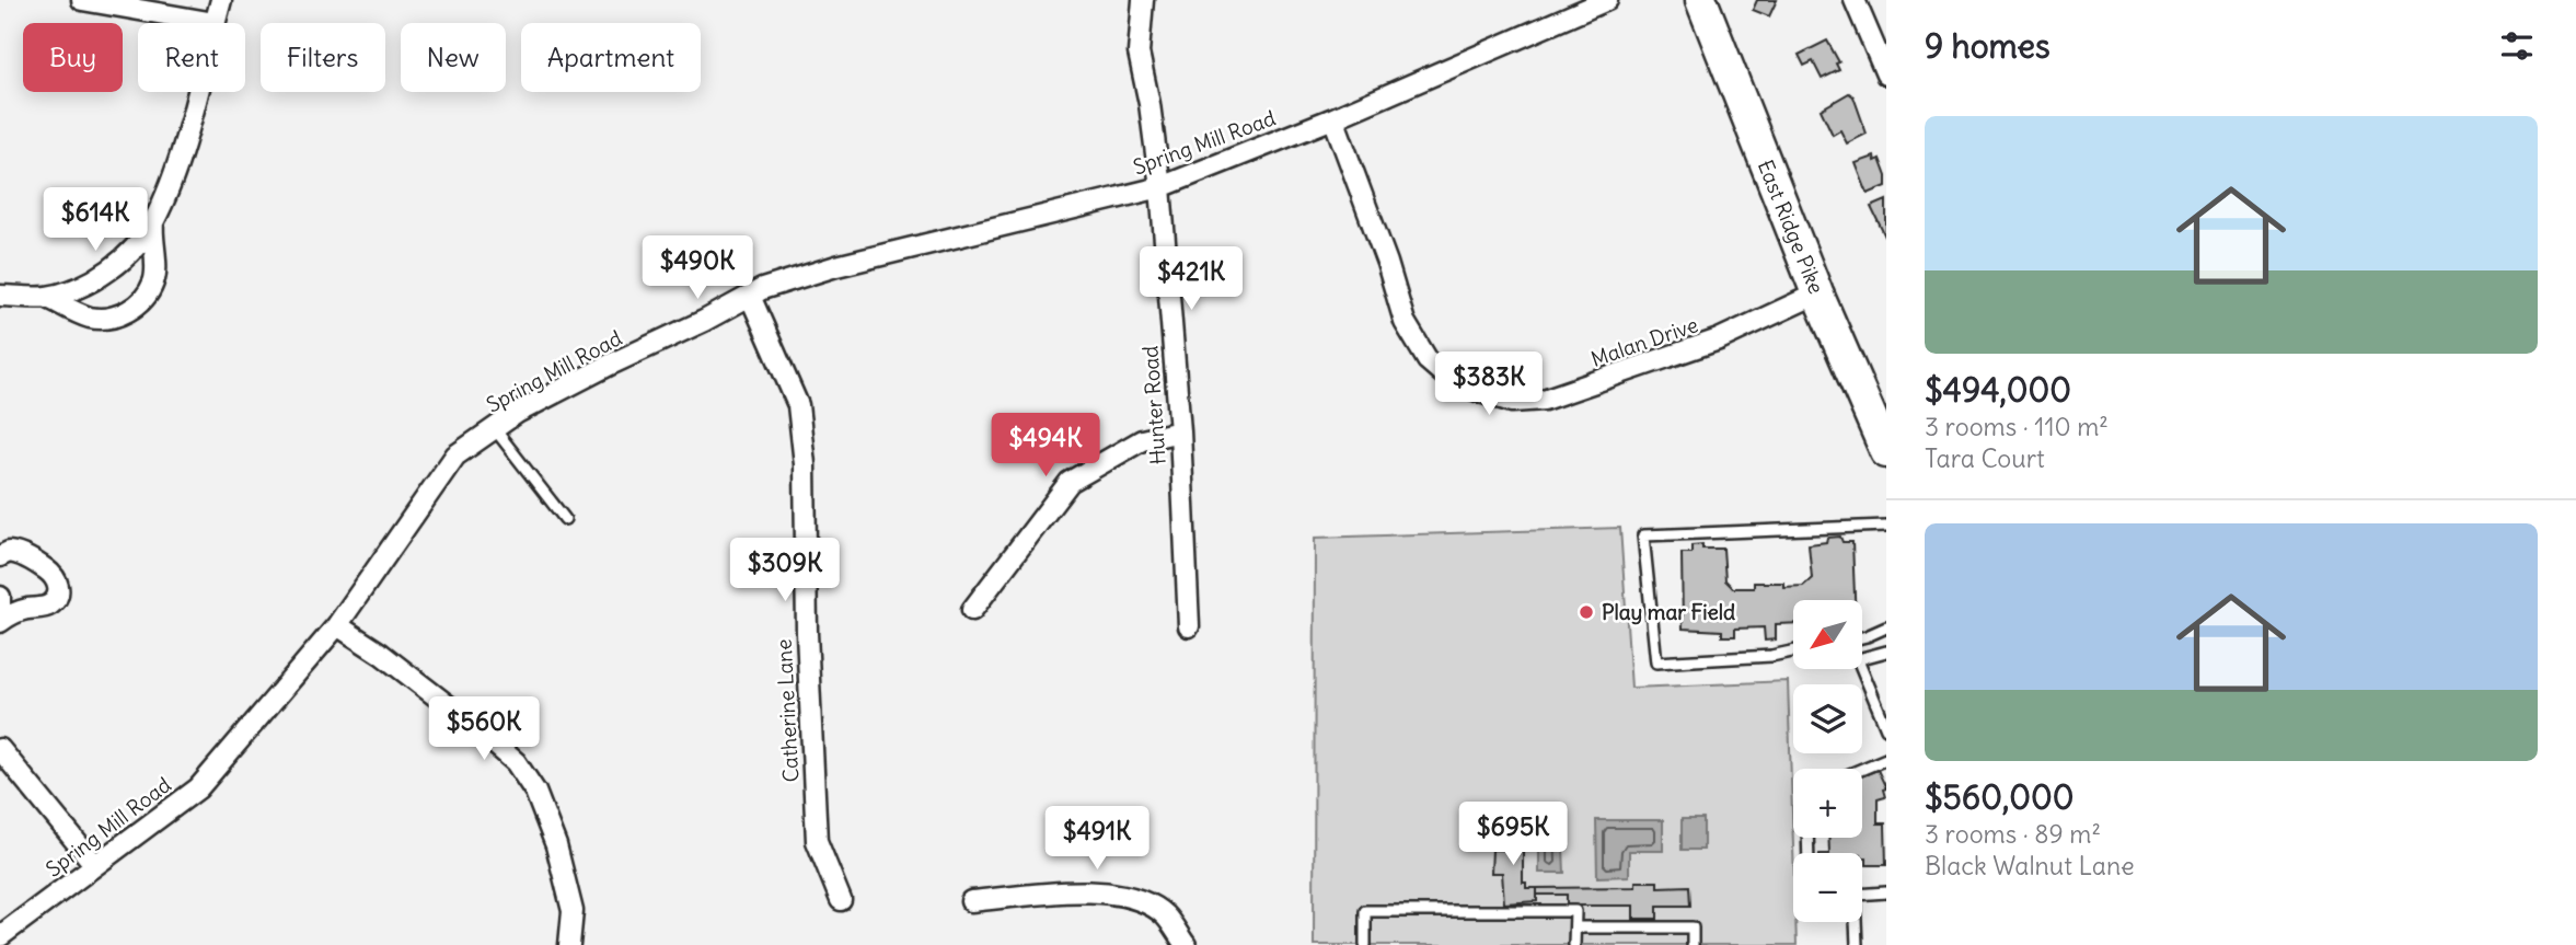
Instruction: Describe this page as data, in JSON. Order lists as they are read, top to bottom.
{
  "streets": {
    "main road": ["East Ridge Pike"],
    "street": [
      "Spring Mill Road",
      "Malan Drive",
      "Hunter Road",
      "Catherine Lane"
    ]
  },
  "crossings": [
    ["Spring Mill Road", "Malan Drive"],
    ["Spring Mill Road", "Hunter Road"],
    ["Spring Mill Road", "Catherine Lane"],
    ["East Ridge Pike", "Malan Drive"]
  ],
  "places": ["Play mar Field"],
  "north": "bottom left",
  "page": {
    "heading": "9 homes",
    "chip": [
      "Buy",
      "Rent",
      "Filters",
      "New",
      "Apartment"
    ],
    "list": [
      {
        "name": "$494,000",
        "note": "3 rooms · 110 m² · Tara Court"
      },
      {
        "name": "$560,000",
        "note": "3 rooms · 89 m² · Black Walnut Lane"
      }
    ],
    "price": [
      "$614K",
      "$490K",
      "$421K",
      "$383K",
      "$494K",
      "$309K",
      "$560K",
      "$695K",
      "$491K"
    ],
    "map_buttons": ["+", "−"]
  }
}
